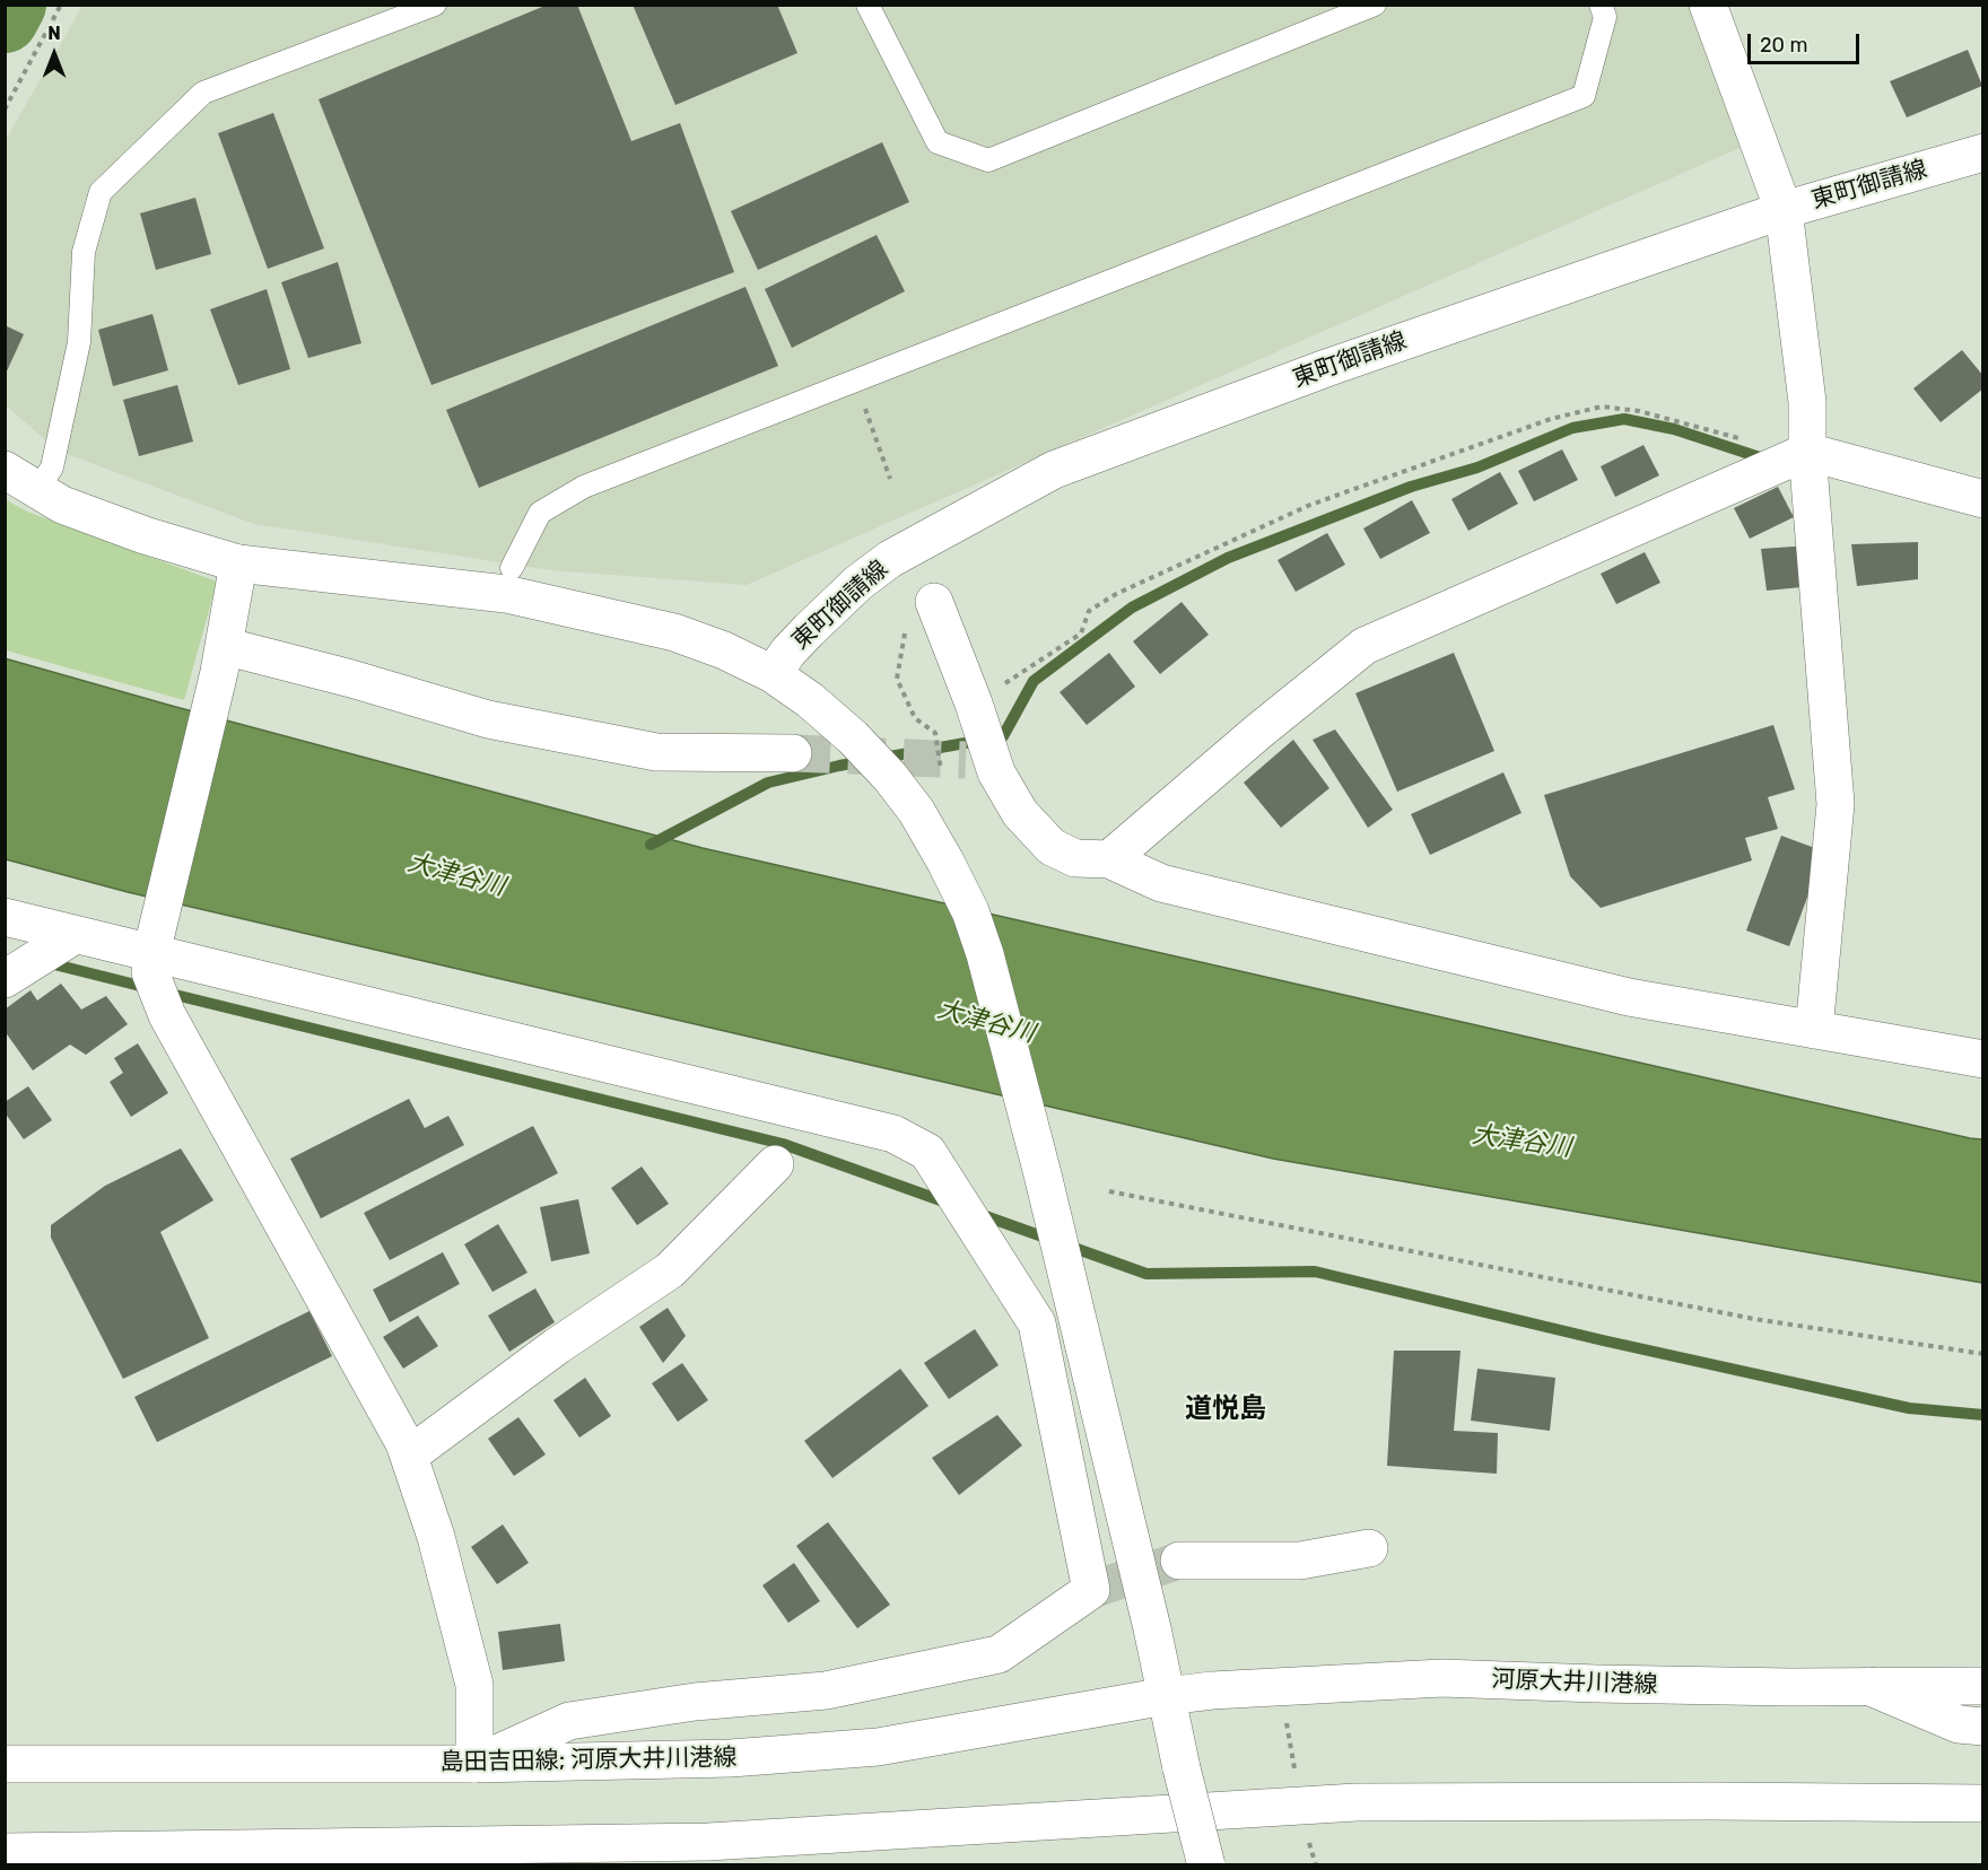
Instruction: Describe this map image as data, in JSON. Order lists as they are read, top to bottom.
{
  "streets": {
    "street": ["東町御請線", "河原大井川港線", "島田吉田線; 河原大井川港線"]
  },
  "crossings": [
    ["河原大井川港線", "島田吉田線; 河原大井川港線"]
  ],
  "districts": ["道悦島"],
  "water": ["大津谷川"],
  "scale_bar": "20 m",
  "north": "top"
}
